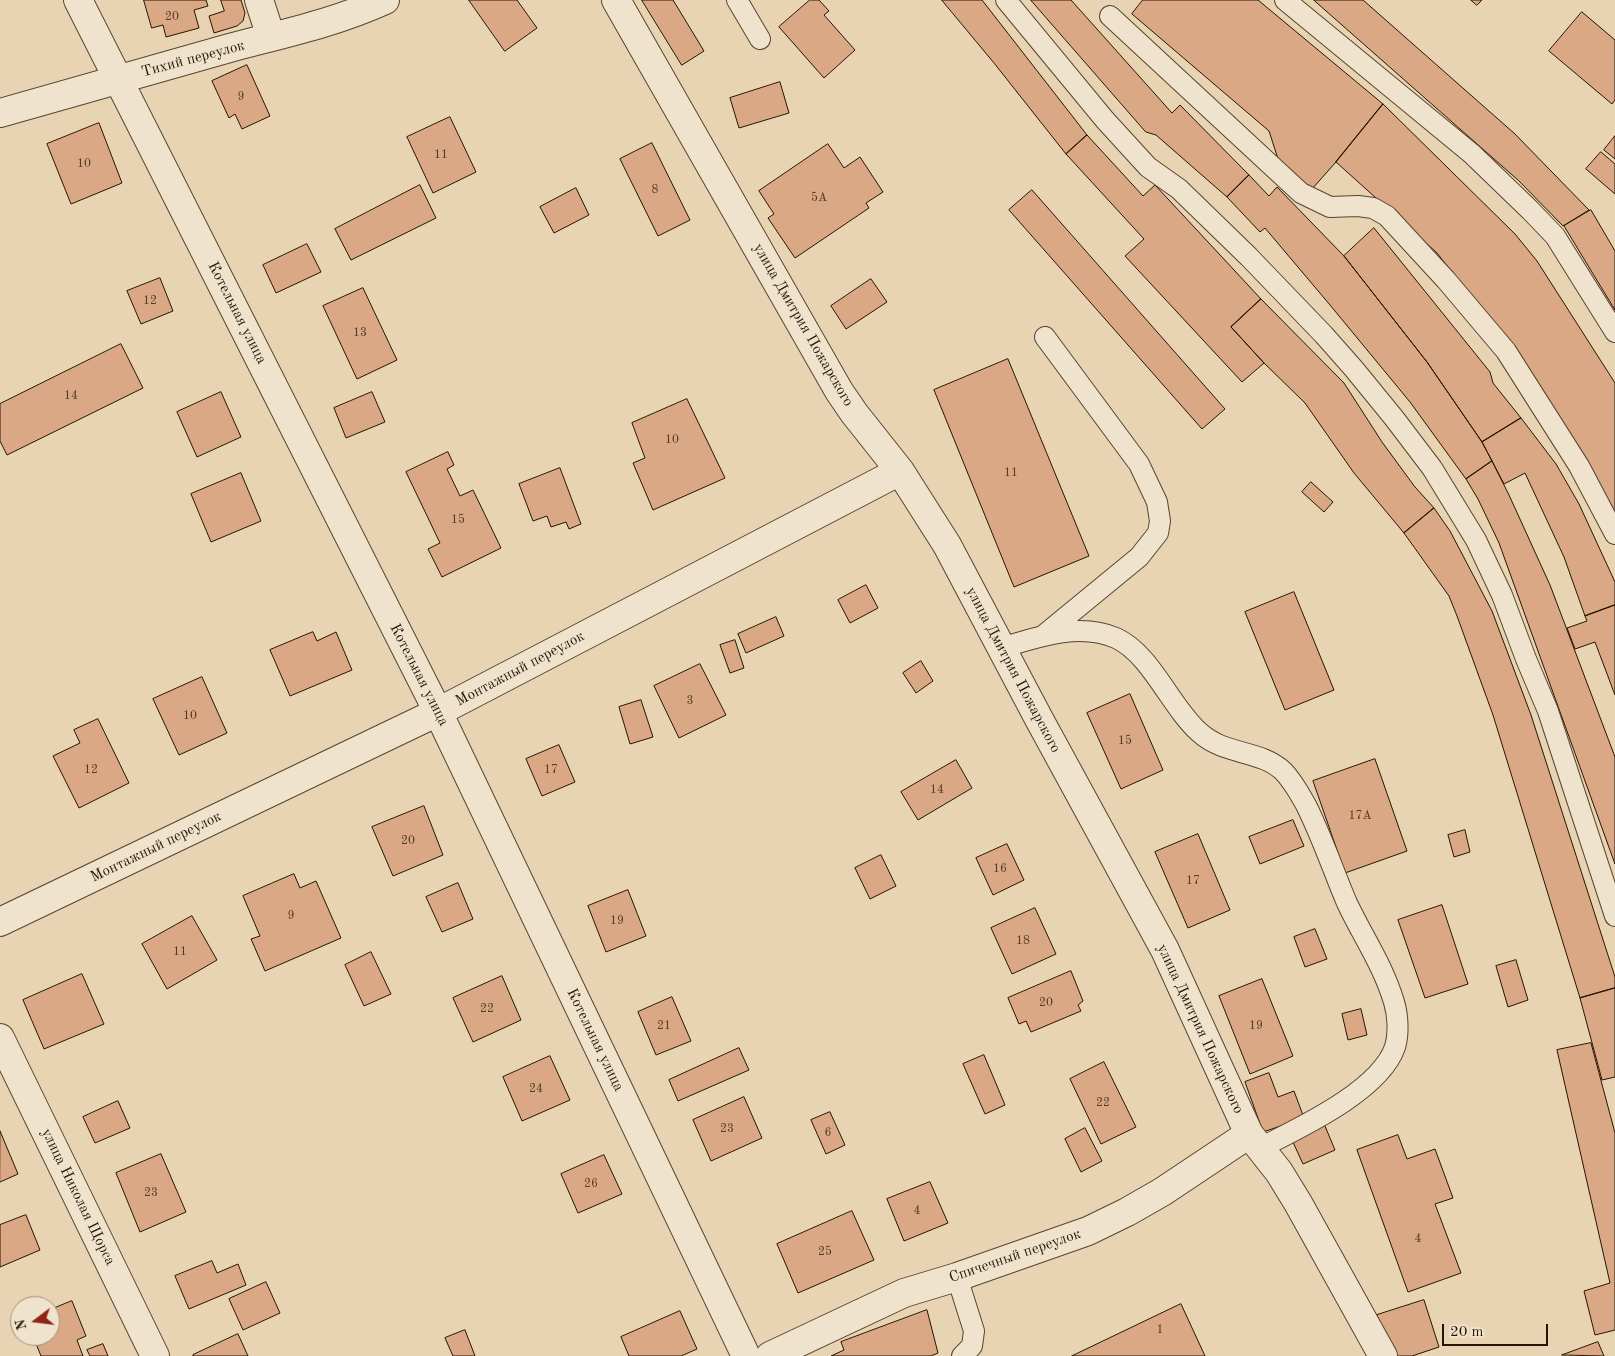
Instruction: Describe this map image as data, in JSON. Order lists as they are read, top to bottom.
{
  "streets": {
    "street": [
      "Тихий переулок",
      "Котельная улица",
      "улица Дмитрия Пожарского",
      "Монтажный переулок",
      "улица Николая Щорса",
      "Спичечный переулок"
    ]
  },
  "crossings": [
    ["Тихий переулок", "Котельная улица"],
    ["Котельная улица", "Монтажный переулок"],
    ["улица Дмитрия Пожарского", "Монтажный переулок"],
    ["улица Дмитрия Пожарского", "Спичечный переулок"]
  ],
  "house_numbers": [
    "20",
    "9",
    "11",
    "10",
    "8",
    "5А",
    "12",
    "13",
    "14",
    "10",
    "11",
    "15",
    "3",
    "10",
    "15",
    "12",
    "17",
    "14",
    "17А",
    "20",
    "16",
    "17",
    "9",
    "19",
    "18",
    "11",
    "20",
    "22",
    "21",
    "19",
    "24",
    "22",
    "23",
    "6",
    "26",
    "23",
    "4",
    "4",
    "25",
    "1"
  ],
  "scale_bar": "20 m",
  "north": "left"
}
